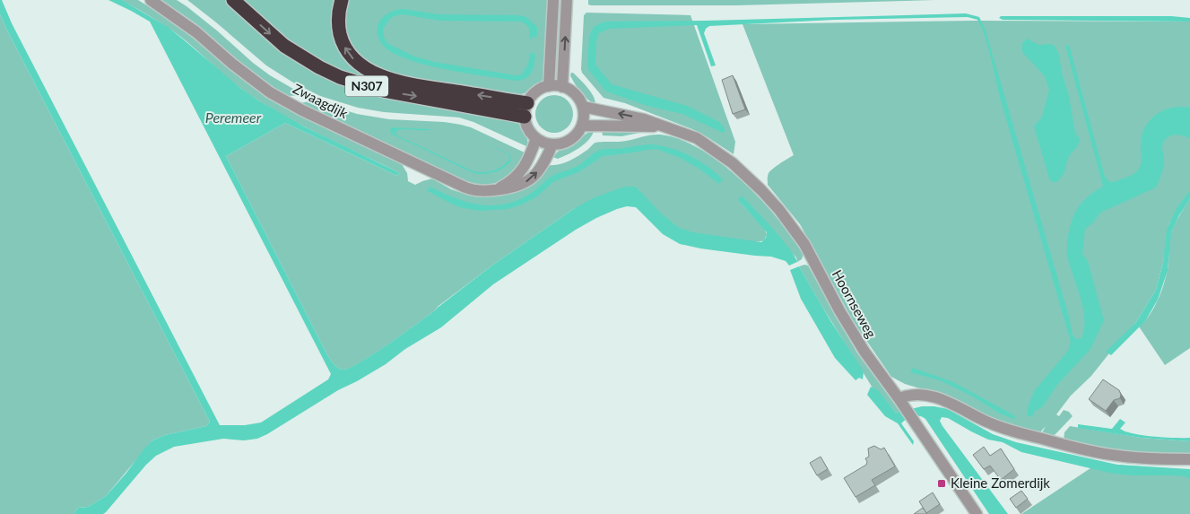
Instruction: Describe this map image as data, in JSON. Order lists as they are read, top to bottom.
{
  "streets": {
    "highway": ["N307"],
    "street": ["Zwaagdijk", "Hoornseweg"]
  },
  "crossings": [
    ["N307", "Zwaagdijk"],
    ["N307", "Hoornseweg"],
    ["Zwaagdijk", "Hoornseweg"]
  ],
  "water": ["Peremeer"],
  "places": {
    "transit": ["Kleine Zomerdijk"]
  }
}
